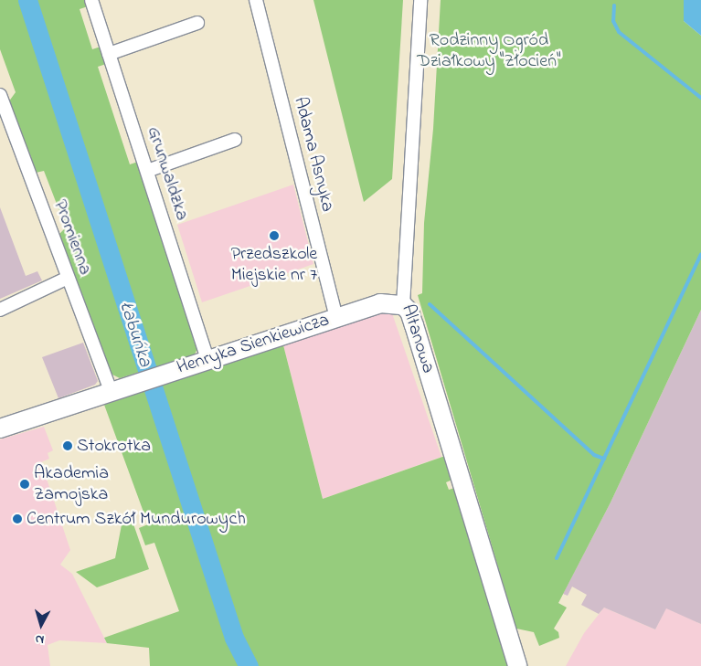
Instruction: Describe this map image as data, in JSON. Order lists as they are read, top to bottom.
{
  "streets": {
    "street": [
      "Adama Asnyka",
      "Grunwaldzka",
      "Promienna",
      "Altanowa",
      "Henryka Sienkiewicza"
    ]
  },
  "crossings": [
    ["Adama Asnyka", "Henryka Sienkiewicza"],
    ["Grunwaldzka", "Henryka Sienkiewicza"],
    ["Promienna", "Henryka Sienkiewicza"],
    ["Altanowa", "Henryka Sienkiewicza"]
  ],
  "water": ["Łabuńka"],
  "parks": ["Rodzinny Ogród Działkowy \"Złocień\""],
  "places": [
    "Przedszkole Miejskie nr 7",
    "Stokrotka",
    "Akademia Zamojska",
    "Centrum Szkół Mundurowych"
  ],
  "north": "bottom"
}
